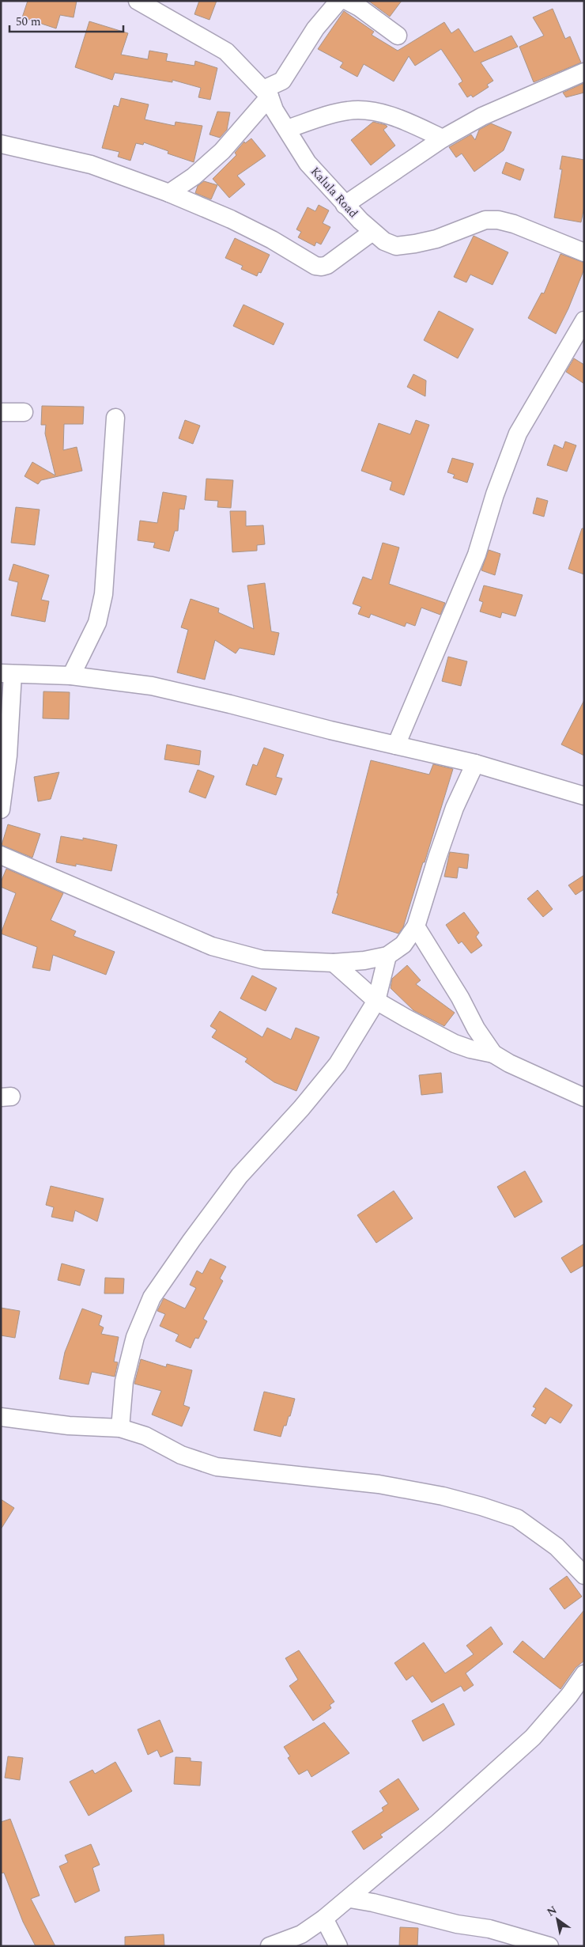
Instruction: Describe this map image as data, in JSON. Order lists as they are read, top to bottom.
{
  "streets": {
    "street": ["Kalula Road"]
  },
  "scale_bar": "50 m",
  "north": "top left"
}
